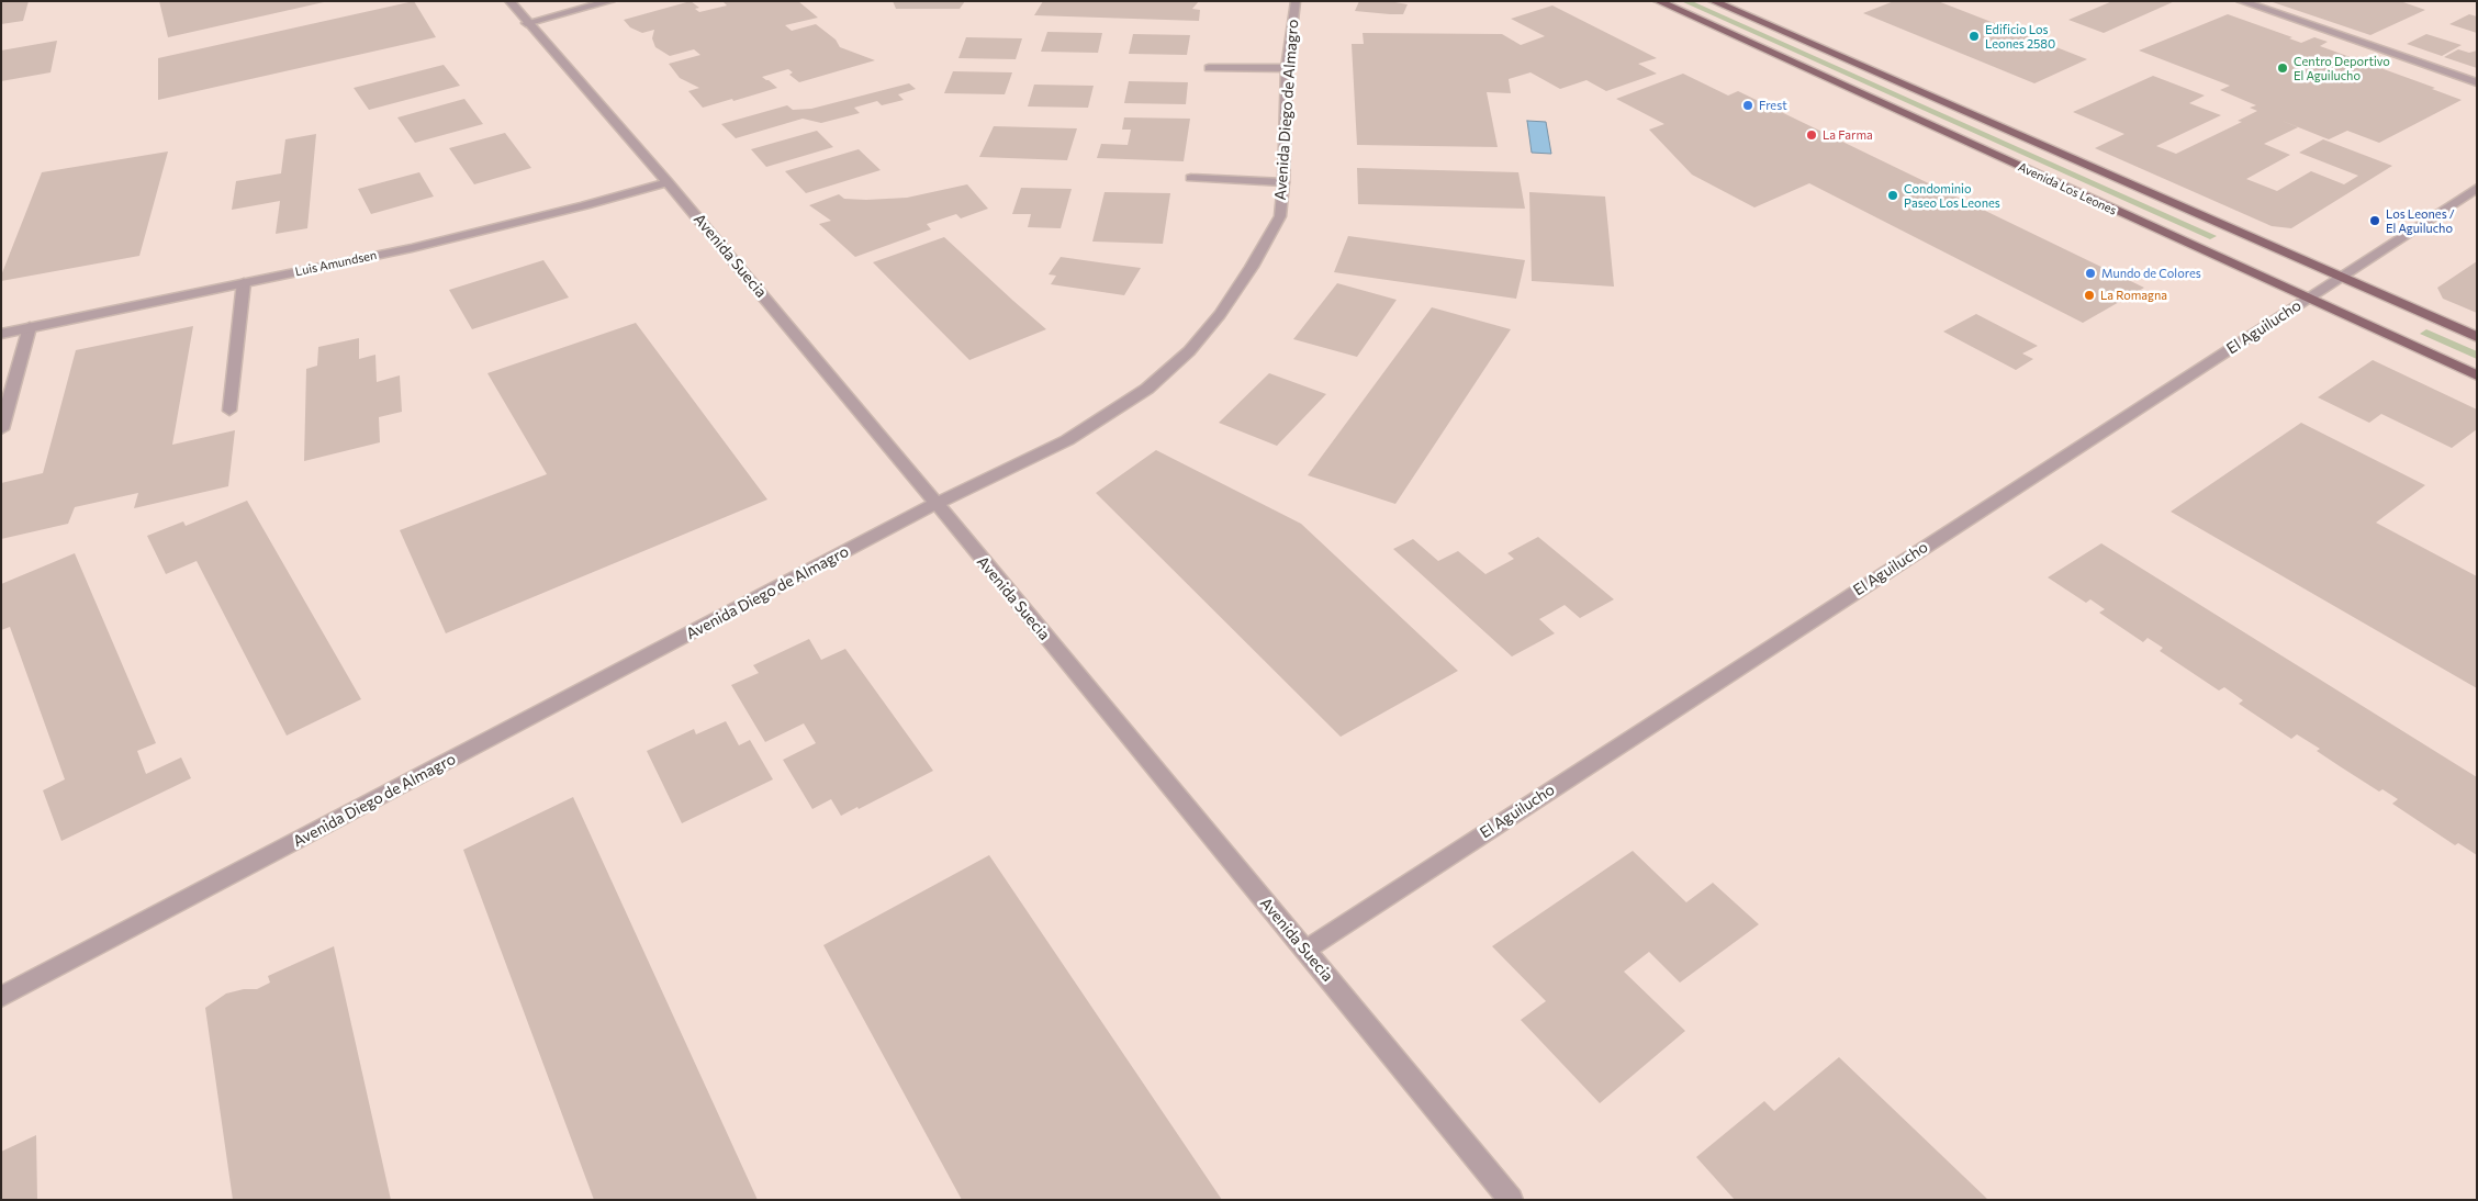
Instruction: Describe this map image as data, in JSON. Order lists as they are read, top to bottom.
{
  "streets": {
    "main road": ["Avenida Los Leones"],
    "street": [
      "Avenida Diego de Almagro",
      "Avenida Suecia",
      "Luis Amundsen",
      "El Aguilucho"
    ]
  },
  "crossings": [
    ["Avenida Diego de Almagro", "Avenida Suecia"],
    ["Avenida Los Leones", "El Aguilucho"],
    ["Avenida Suecia", "Luis Amundsen"],
    ["Avenida Suecia", "El Aguilucho"]
  ],
  "places": [
    "Edificio Los Leones 2580",
    "Centro Deportivo El Aguilucho",
    "Frest",
    "La Farma",
    "Condominio Paseo Los Leones",
    "Los Leones / El Aguilucho",
    "Mundo de Colores",
    "La Romagna"
  ]
}
